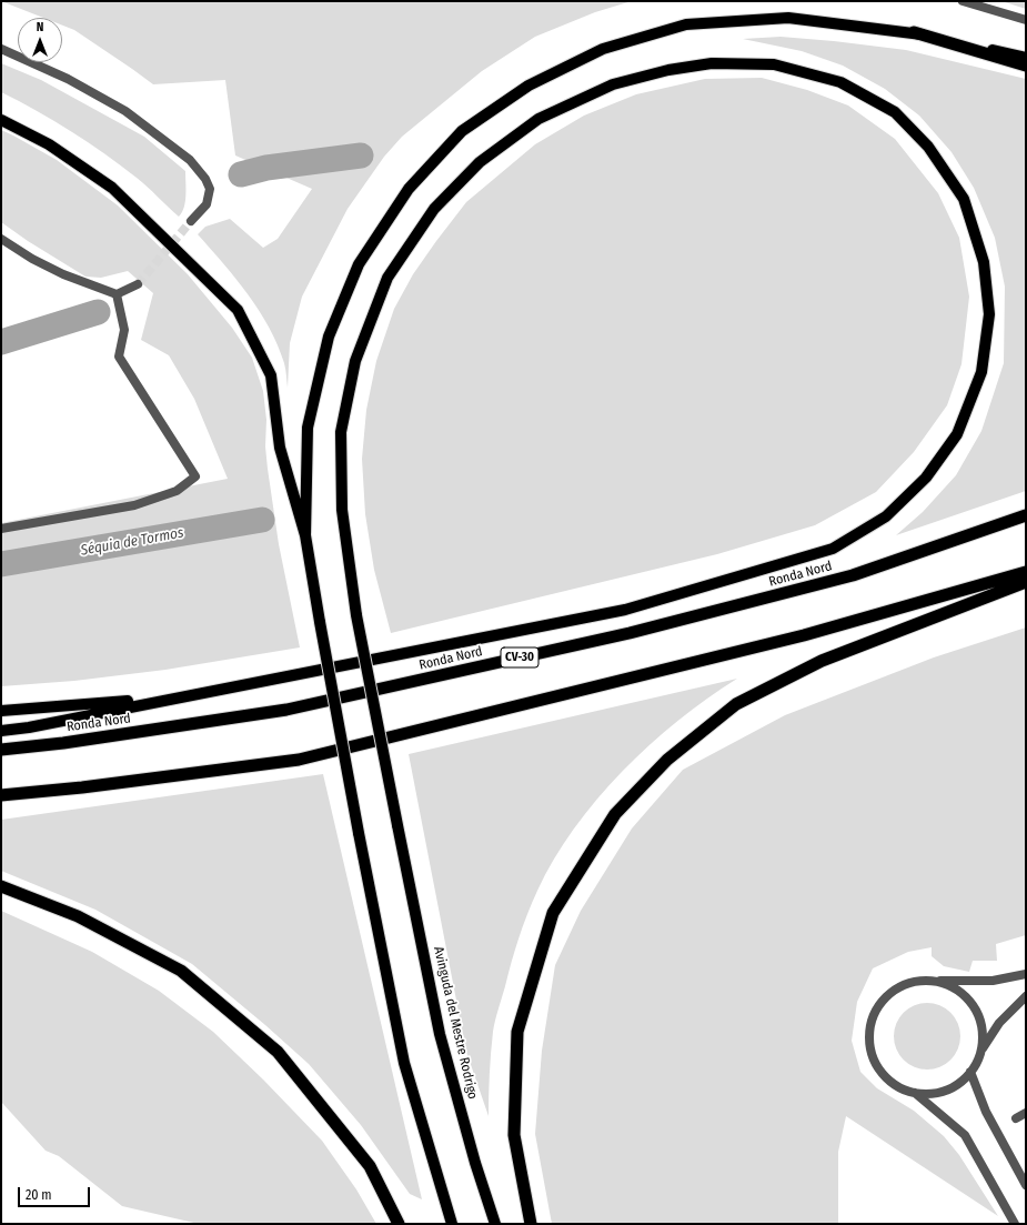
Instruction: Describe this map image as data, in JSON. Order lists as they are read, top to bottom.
{
  "streets": {
    "highway": ["Ronda Nord", "CV-30"],
    "main road": ["Avinguda del Mestre Rodrigo"]
  },
  "water": ["Séquia de Tormos"],
  "scale_bar": "20 m",
  "north": "top"
}
